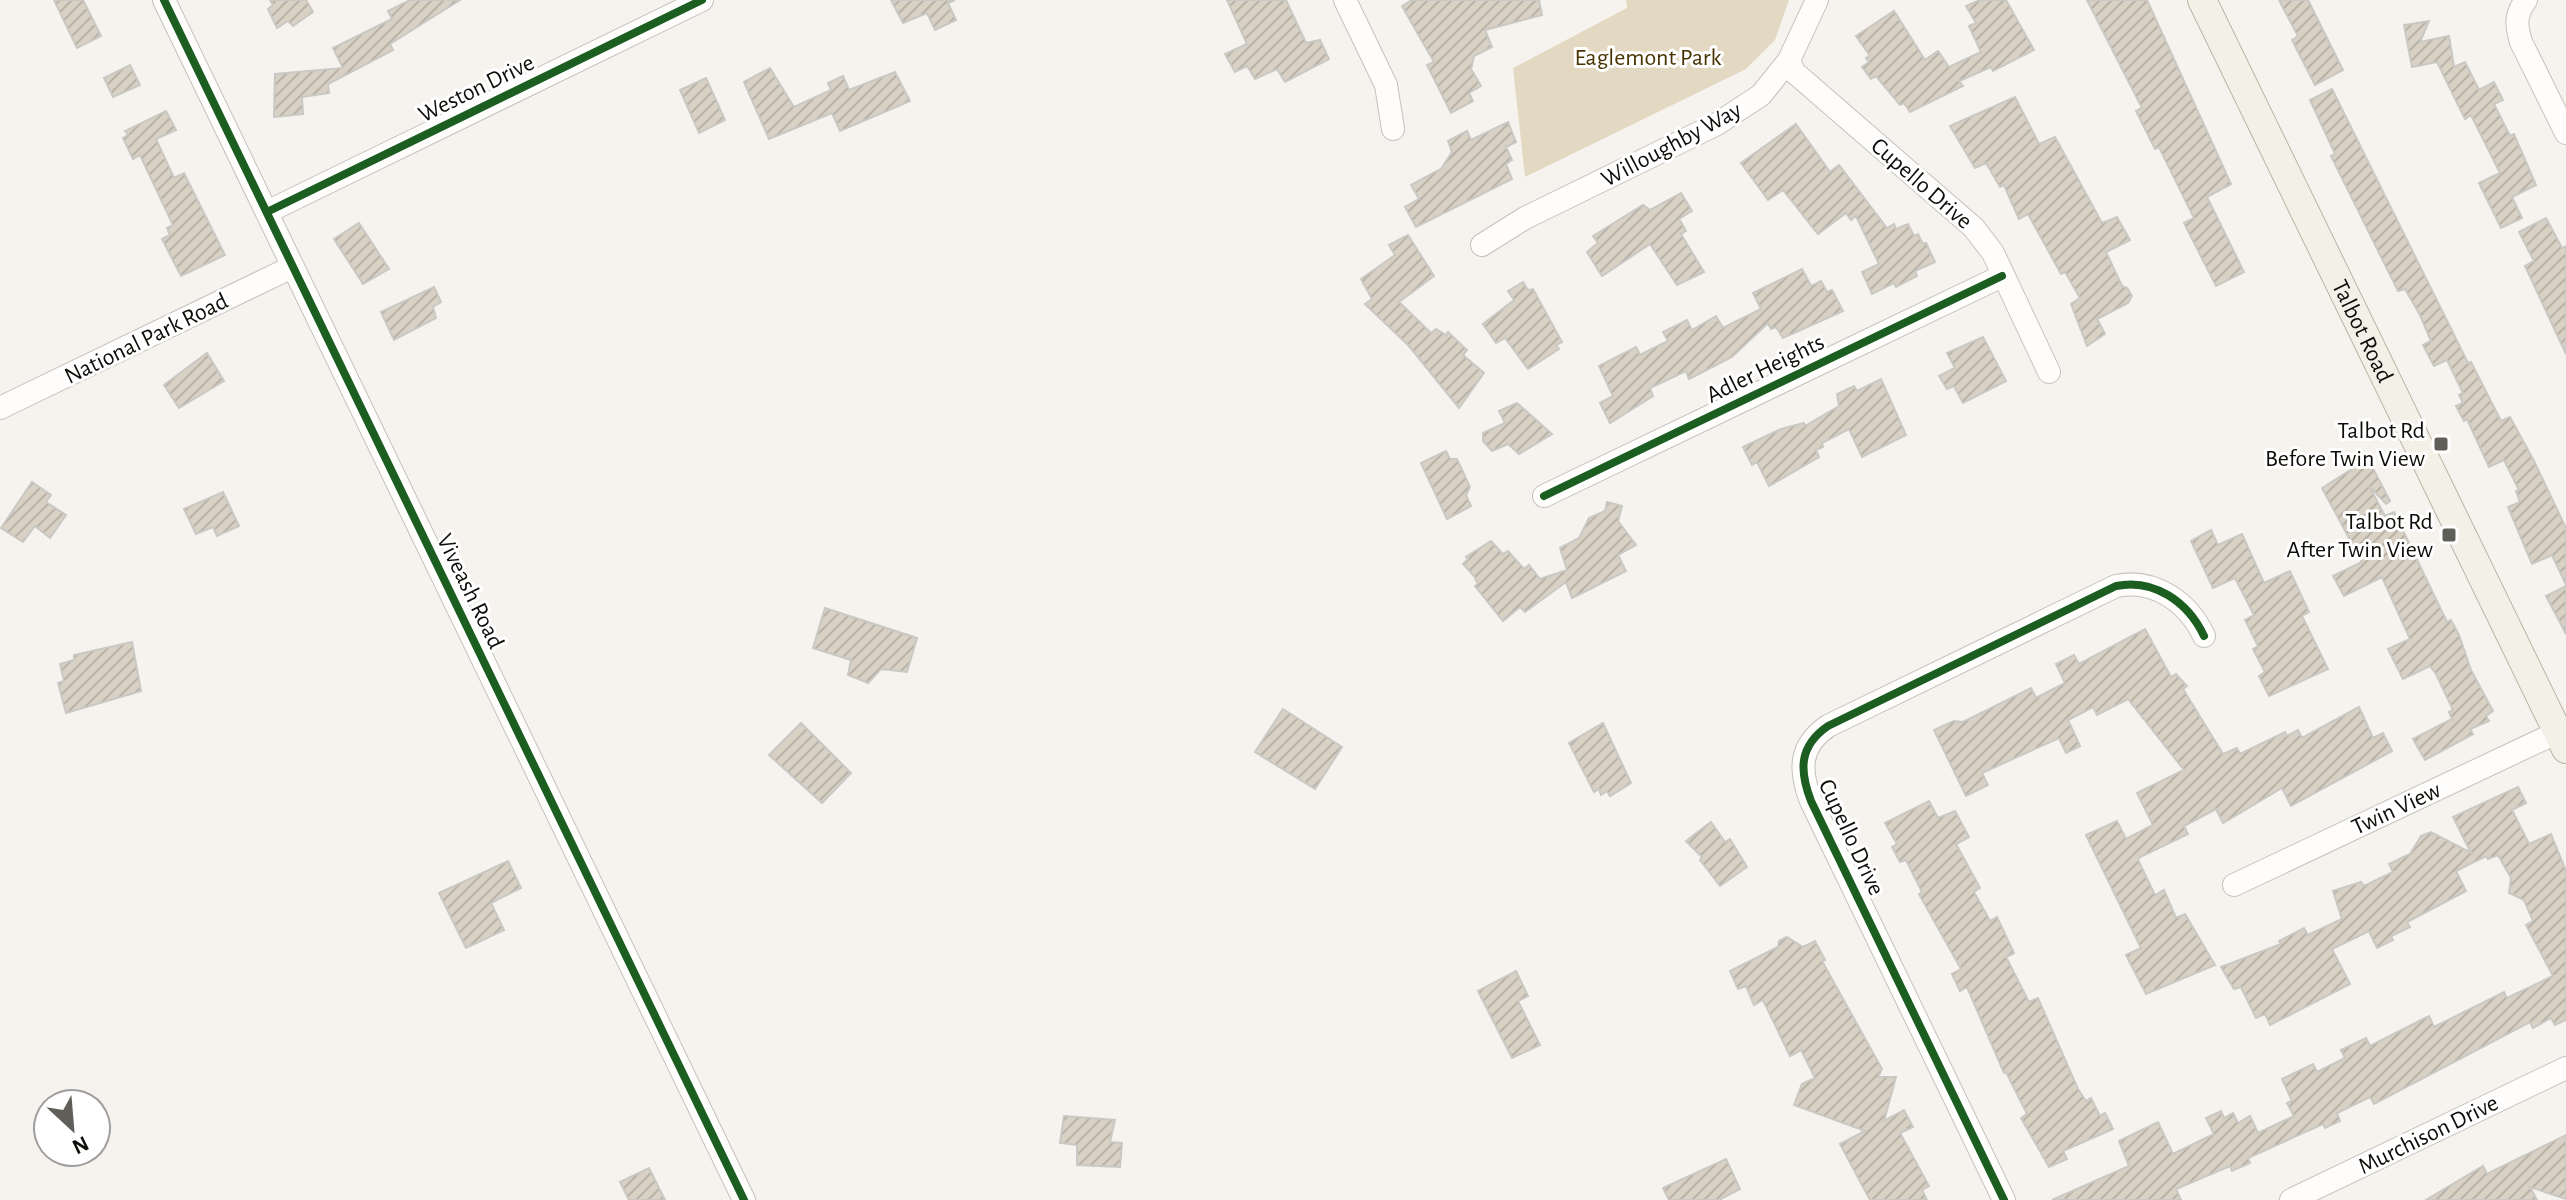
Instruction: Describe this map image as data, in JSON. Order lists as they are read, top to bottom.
{
  "streets": {
    "main road": ["Talbot Road"],
    "street": [
      "Weston Drive",
      "Willoughby Way",
      "Cupello Drive",
      "National Park Road",
      "Adler Heights",
      "Viveash Road",
      "Twin View",
      "Murchison Drive"
    ]
  },
  "crossings": [
    ["Weston Drive", "Viveash Road"],
    ["Willoughby Way", "Cupello Drive"],
    ["Cupello Drive", "Adler Heights"],
    ["Talbot Road", "Twin View"],
    ["National Park Road", "Viveash Road"]
  ],
  "parks": ["Eaglemont Park"],
  "places": {
    "transit": ["Talbot Rd Before Twin View", "Talbot Rd After Twin View"]
  },
  "north": "bottom right"
}
